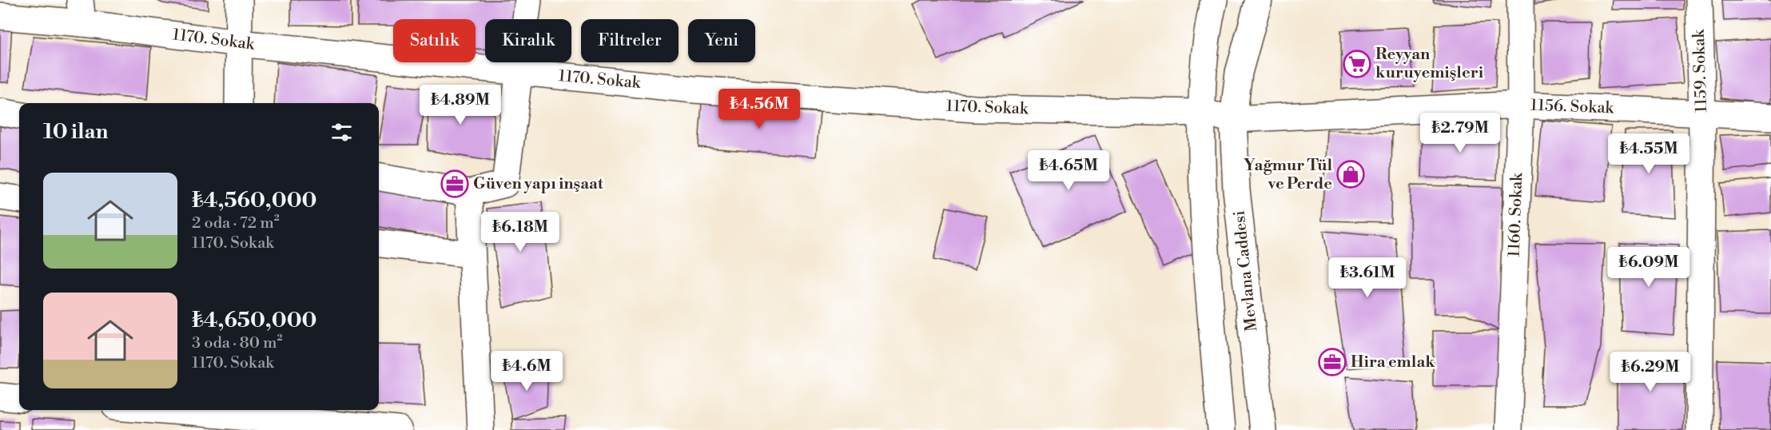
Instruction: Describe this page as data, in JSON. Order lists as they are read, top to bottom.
{
  "streets": {
    "street": [
      "1170. Sokak",
      "1159. Sokak",
      "1156. Sokak",
      "1160. Sokak",
      "Mevlana Caddesi"
    ]
  },
  "crossings": [
    ["1170. Sokak", "1156. Sokak"],
    ["1159. Sokak", "1156. Sokak"],
    ["1156. Sokak", "1160. Sokak"],
    ["1156. Sokak", "Mevlana Caddesi"]
  ],
  "places": {
    "supermarket": ["Reyyan kuruyemişleri"],
    "shop": ["Yağmur Tül ve Perde"],
    "office": ["Güven yapı inşaat", "Hira emlak"]
  },
  "page": {
    "chip": [
      "Satılık",
      "Kiralık",
      "Filtreler",
      "Yeni"
    ],
    "price": [
      "₺4.89M",
      "₺4.56M",
      "₺2.79M",
      "₺4.55M",
      "₺4.65M",
      "₺6.18M",
      "₺6.09M",
      "₺3.61M",
      "₺4.6M",
      "₺6.29M"
    ],
    "heading": "10 ilan",
    "list": [
      {
        "name": "₺4,560,000",
        "note": "2 oda · 72 m² · 1170. Sokak"
      },
      {
        "name": "₺4,650,000",
        "note": "3 oda · 80 m² · 1170. Sokak"
      }
    ]
  }
}
